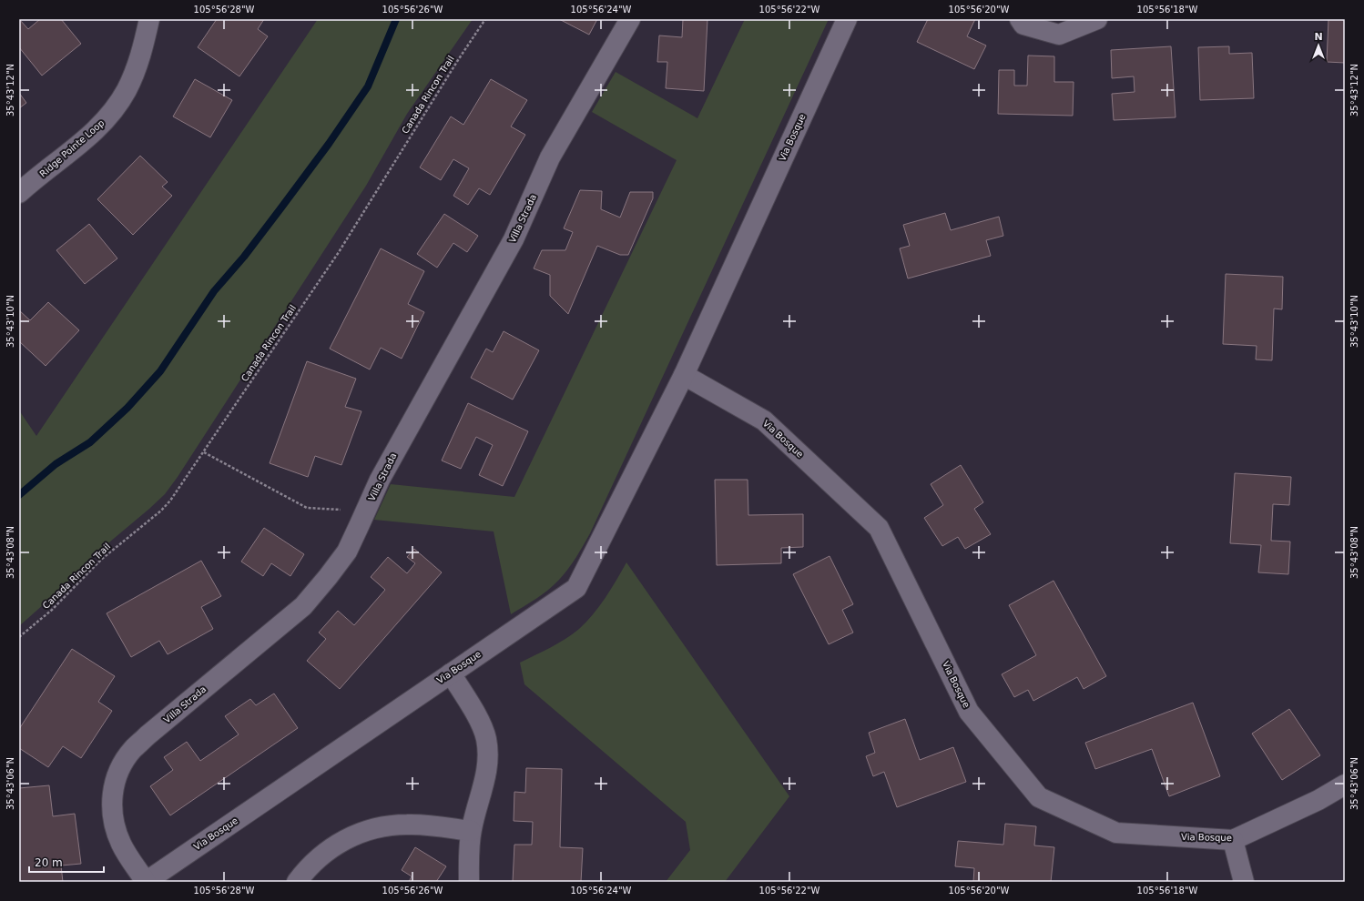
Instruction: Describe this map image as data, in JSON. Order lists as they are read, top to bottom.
{
  "streets": {
    "street": ["Via Bosque", "Ridge Pointe Loop", "Villa Strada"],
    "path": ["Canada Rincon Trail"]
  },
  "crossings": [
    ["Via Bosque", "Villa Strada"]
  ],
  "scale_bar": "20 m",
  "north": "top",
  "coordinates": [
    "105°56'28\"W",
    "105°56'26\"W",
    "105°56'24\"W",
    "105°56'22\"W",
    "105°56'20\"W",
    "105°56'18\"W",
    "35°43'12\"N",
    "35°43'10\"N",
    "35°43'08\"N",
    "35°43'06\"N"
  ]
}
